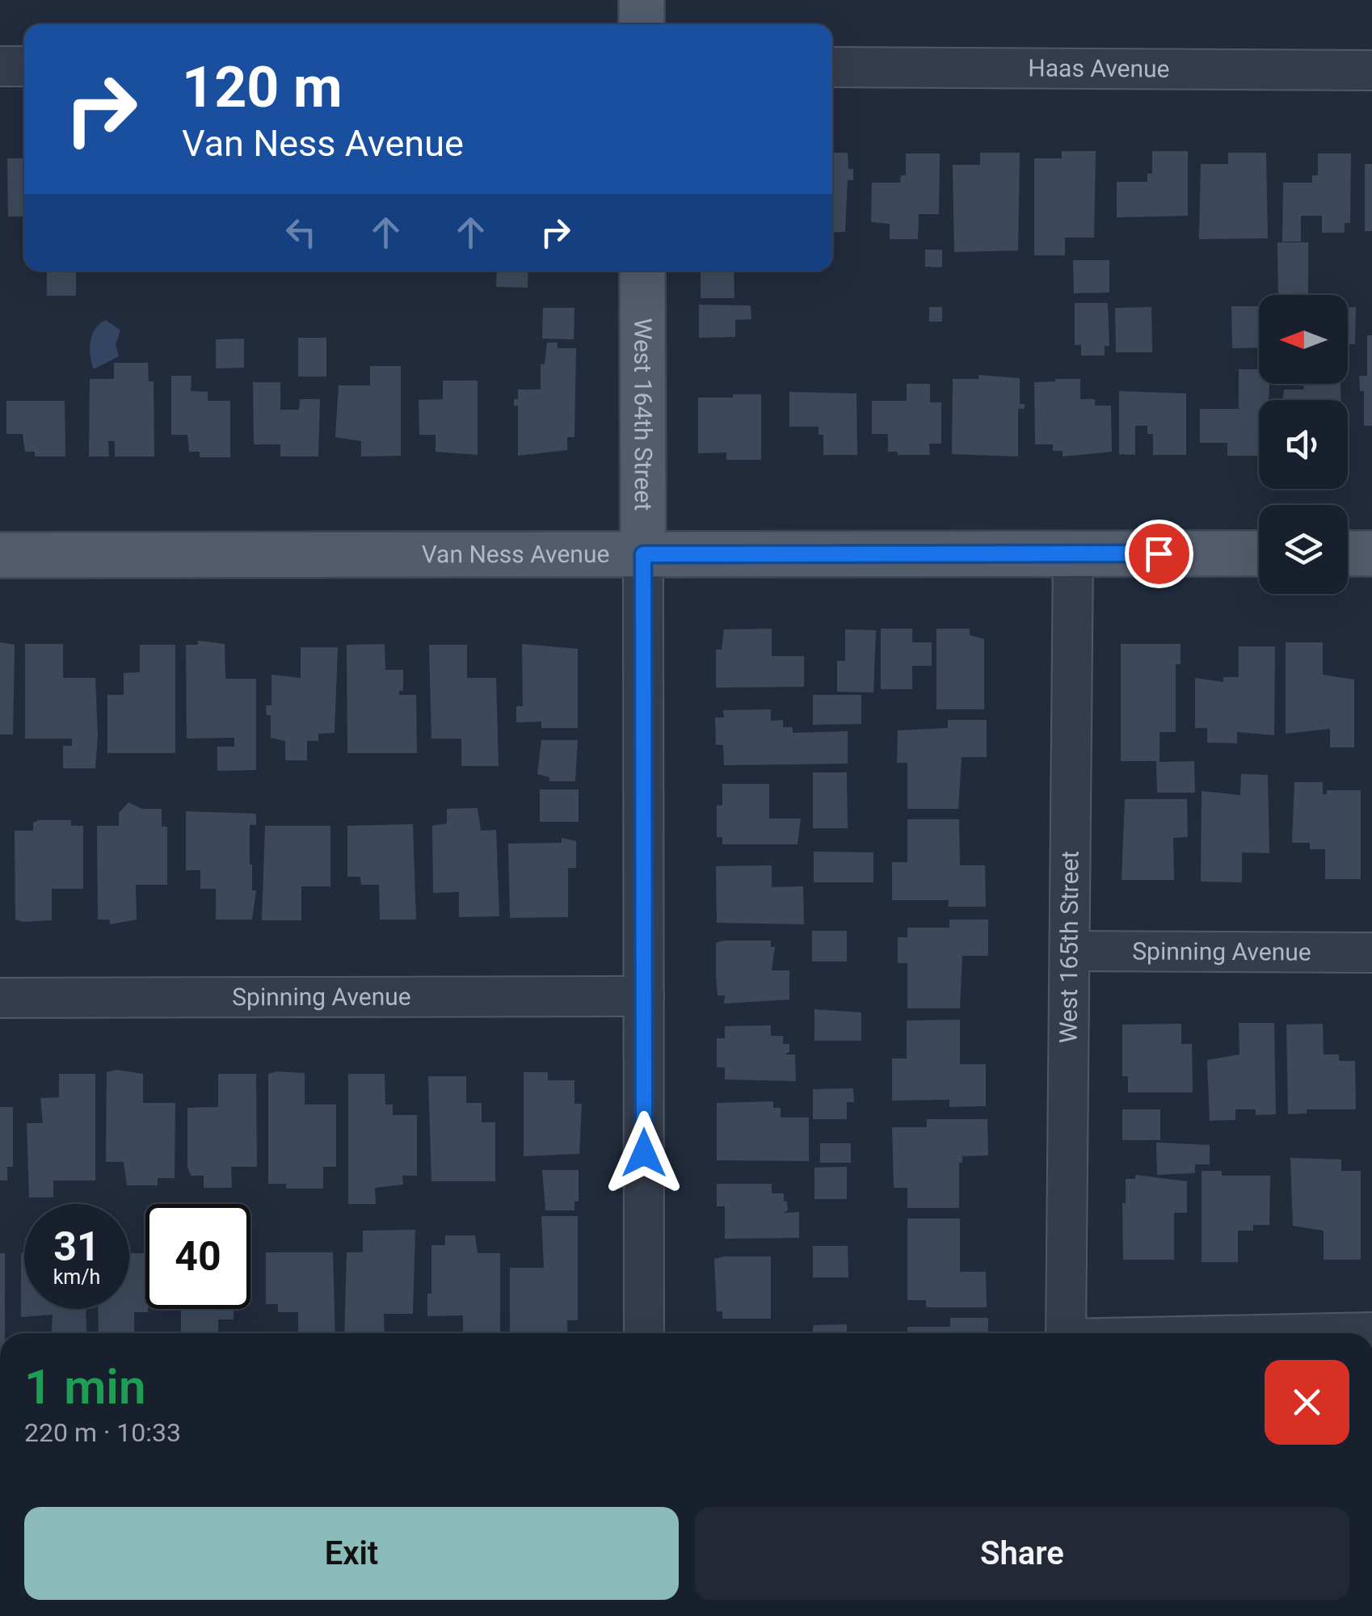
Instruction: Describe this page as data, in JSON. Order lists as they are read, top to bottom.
{
  "streets": {
    "main road": ["West 164th Street", "Van Ness Avenue"],
    "street": ["Haas Avenue", "West 165th Street", "Spinning Avenue"]
  },
  "crossings": [
    ["West 164th Street", "Van Ness Avenue"],
    ["West 164th Street", "Spinning Avenue"],
    ["Van Ness Avenue", "West 165th Street"],
    ["West 165th Street", "Spinning Avenue"]
  ],
  "north": "left",
  "page": {
    "turn": ["120 m", "Van Ness Avenue"],
    "speed": "31 km/h",
    "limit": "40",
    "heading": ["1 min", "220 m · 10:33"],
    "buttons": ["Exit", "Share"]
  }
}
